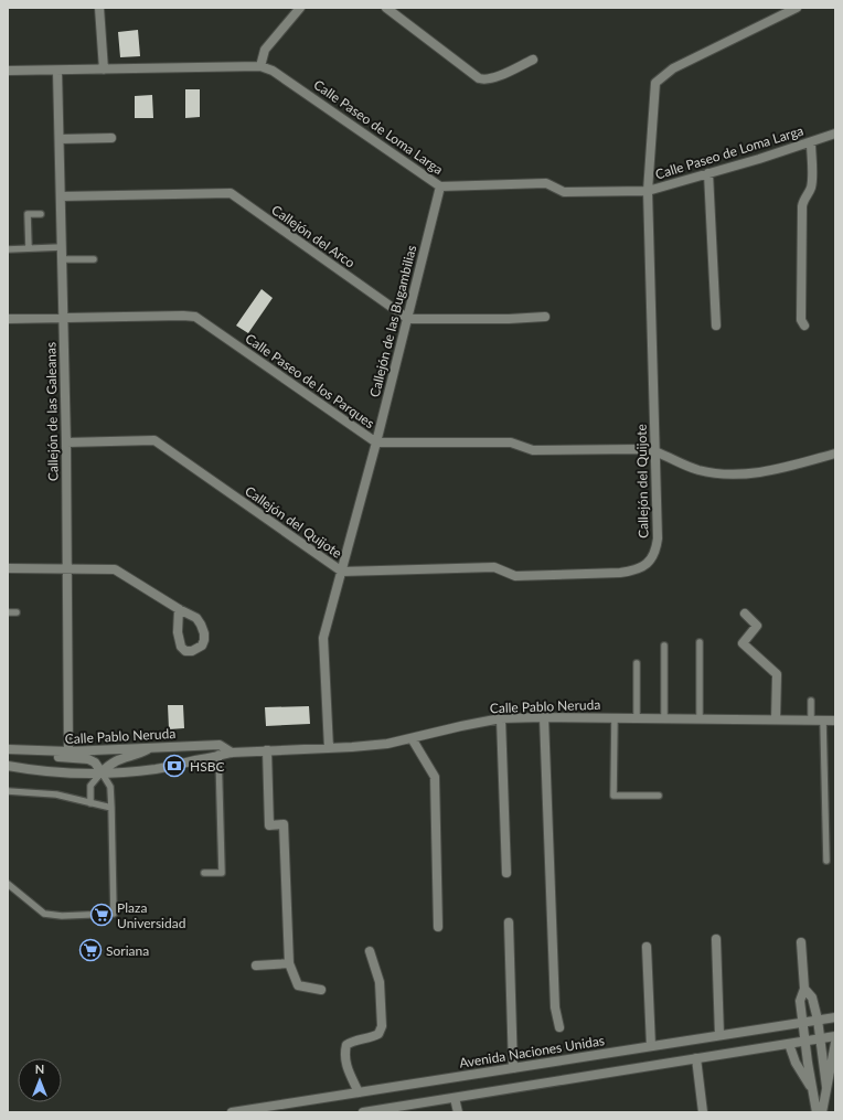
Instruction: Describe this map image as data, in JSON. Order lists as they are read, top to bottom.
{
  "streets": {
    "street": [
      "Calle Paseo de Loma Larga",
      "Callejón del Arco",
      "Callejón de las Bugambilias",
      "Calle Paseo de los Parques",
      "Callejón de las Galeanas",
      "Callejón del Quijote",
      "Calle Pablo Neruda",
      "Avenida Naciones Unidas"
    ]
  },
  "crossings": [
    ["Calle Paseo de Loma Larga", "Callejón de las Bugambilias"],
    ["Calle Paseo de Loma Larga", "Callejón de las Galeanas"],
    ["Calle Paseo de Loma Larga", "Callejón del Quijote"],
    ["Callejón del Arco", "Callejón de las Bugambilias"],
    ["Callejón del Arco", "Callejón de las Galeanas"],
    ["Callejón de las Bugambilias", "Calle Paseo de los Parques"],
    ["Callejón de las Bugambilias", "Callejón del Quijote"],
    ["Callejón de las Bugambilias", "Calle Pablo Neruda"],
    ["Calle Paseo de los Parques", "Callejón de las Galeanas"],
    ["Calle Paseo de los Parques", "Callejón del Quijote"],
    ["Callejón de las Galeanas", "Callejón del Quijote"],
    ["Callejón de las Galeanas", "Calle Pablo Neruda"]
  ],
  "places": {
    "bank": ["HSBC"],
    "supermarket": ["Plaza Universidad", "Soriana"]
  },
  "north": "top"
}
